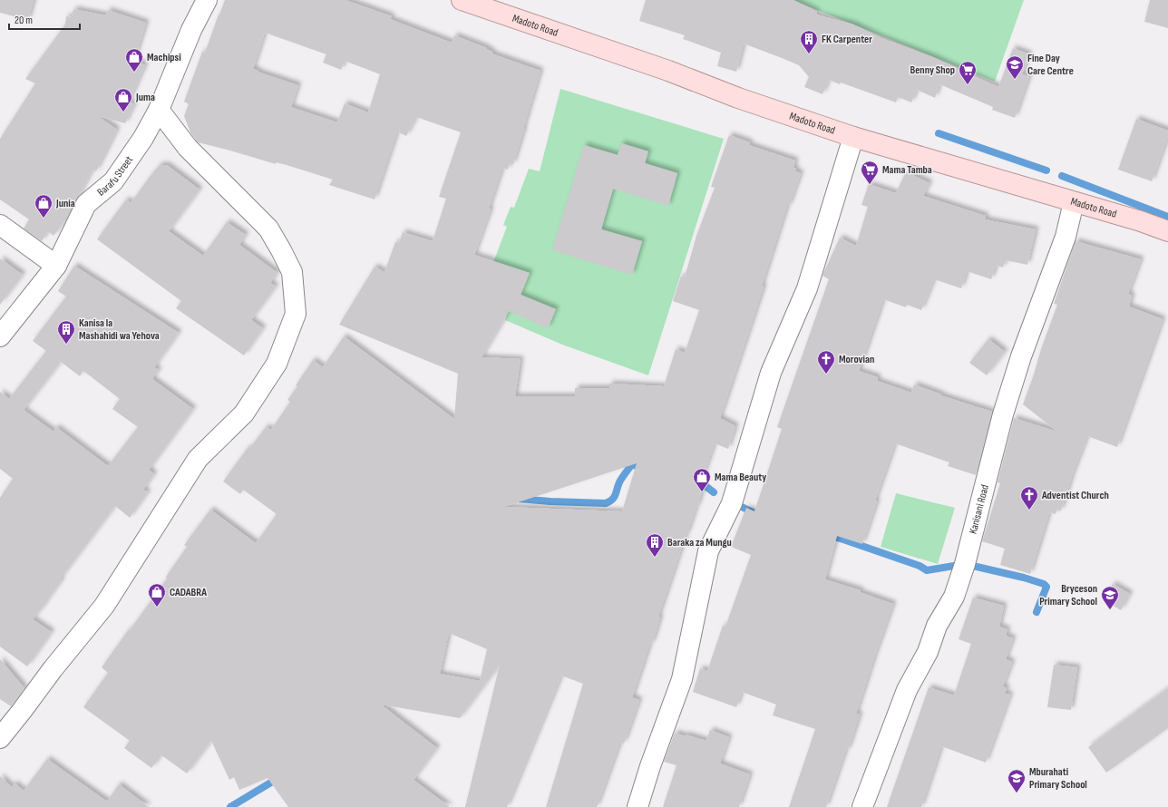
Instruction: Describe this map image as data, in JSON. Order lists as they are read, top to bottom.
{
  "streets": {
    "main road": ["Madoto Road"],
    "street": ["Barafu Street", "Kanisani Road"]
  },
  "crossings": [
    ["Madoto Road", "Kanisani Road"]
  ],
  "places": {
    "building": ["FK Carpenter", "Kanisa la Mashahidi wa Yehova", "Baraka za Mungu"],
    "shop": [
      "Machipsi",
      "Juma",
      "Junia",
      "Mama Beauty",
      "CADABRA"
    ],
    "school or university": ["Fine Day Care Centre", "Bryceson Primary School", "Mburahati Primary School"],
    "supermarket": ["Benny Shop", "Mama Tamba"],
    "church": ["Morovian", "Adventist Church"]
  },
  "scale_bar": "20 m"
}
